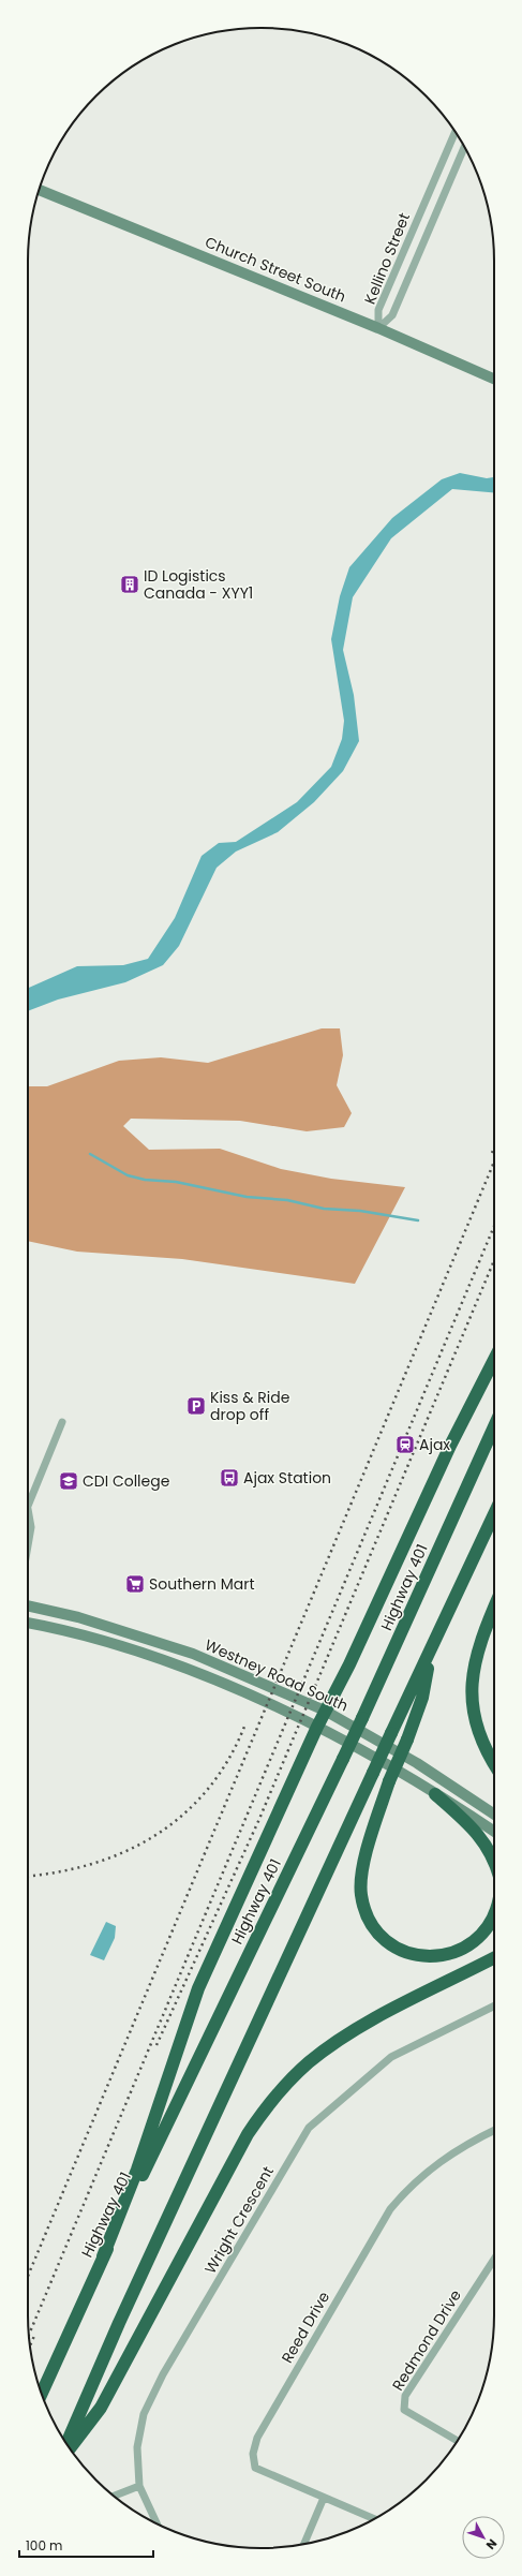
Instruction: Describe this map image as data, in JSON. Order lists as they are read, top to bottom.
{
  "streets": {
    "highway": ["Highway 401"],
    "main road": ["Church Street South", "Westney Road South"],
    "street": [
      "Kellino Street",
      "Wright Crescent",
      "Reed Drive",
      "Redmond Drive"
    ]
  },
  "crossings": [
    ["Kellino Street", "Church Street South"]
  ],
  "places": {
    "building": ["ID Logistics Canada - XYY1"],
    "parking": ["Kiss & Ride drop off"],
    "station": ["Ajax"],
    "bus stop": ["Ajax Station"],
    "school or university": ["CDI College"],
    "supermarket": ["Southern Mart"]
  },
  "scale_bar": "100 m",
  "north": "bottom right"
}
